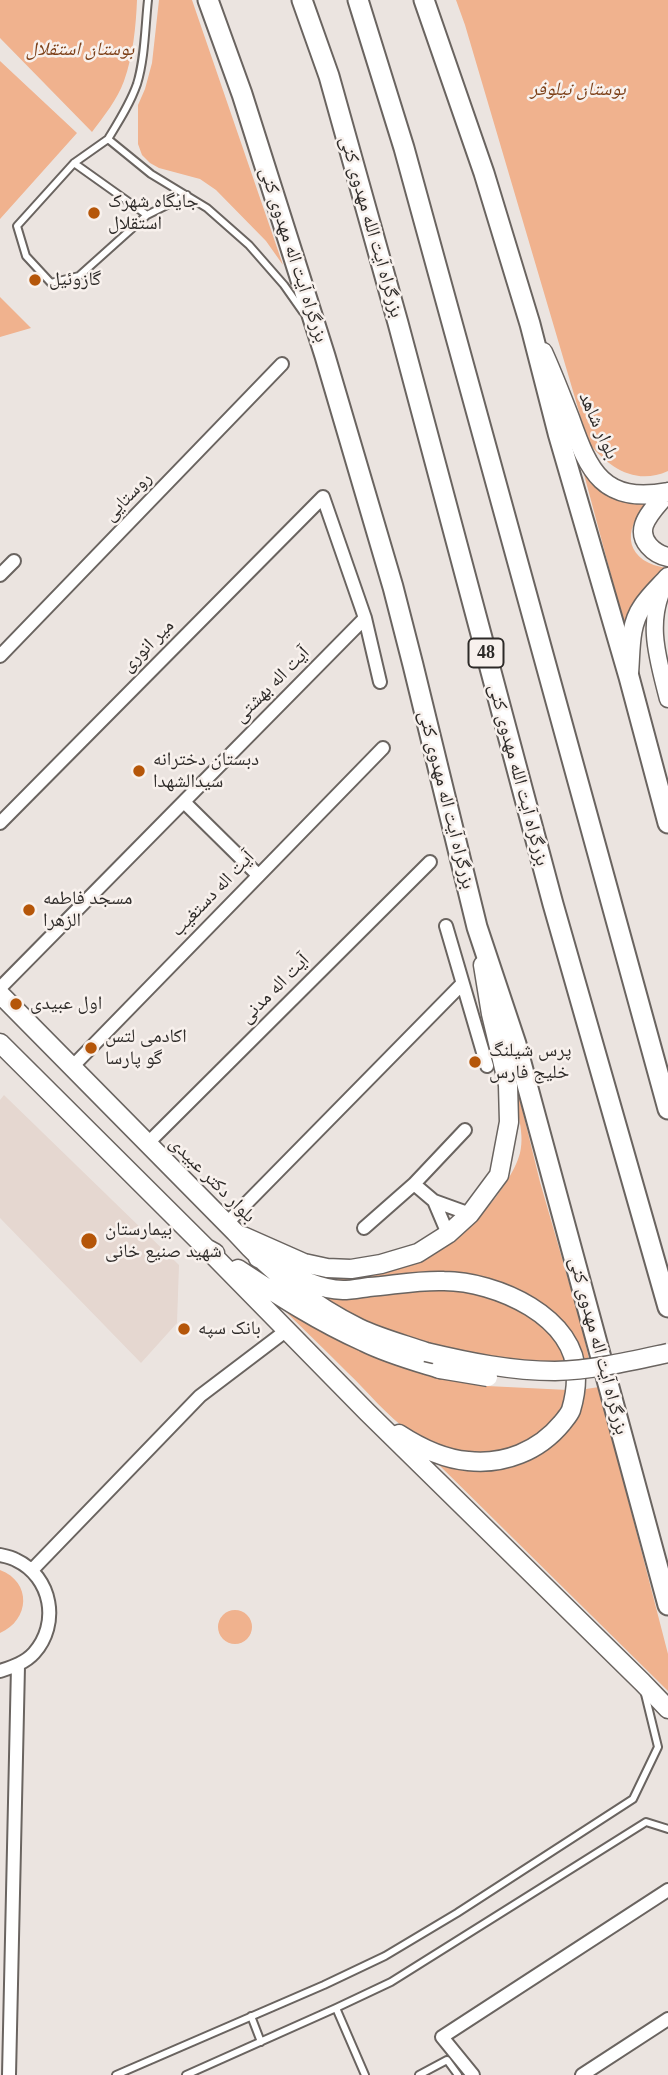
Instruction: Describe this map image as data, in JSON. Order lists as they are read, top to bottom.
{
  "streets": {
    "main road": [
      "بزرگراه آیت الله مهدوی کنی",
      "بزرگراه آیت اله مهدوی کنی",
      "بلوار شاهد",
      "48",
      "بلوار دکتر عبیدی"
    ],
    "street": [
      "روستایی",
      "میر انوری",
      "آیت اله بهشتی",
      "آیت اله دستغیب",
      "آیت اله مدنی"
    ]
  },
  "crossings": [
    ["میر انوری", "آیت اله بهشتی"],
    ["آیت اله دستغیب", "بلوار دکتر عبیدی"],
    ["آیت اله مدنی", "بلوار دکتر عبیدی"]
  ],
  "parks": ["بوستان استقلال", "بوستان نیلوفر"],
  "places": [
    "جایگاه شهرک استقلال",
    "گازوئیل",
    "دبستان دخترانه سیدالشهدا",
    "مسجد فاطمه الزهرا",
    "اول عبیدی",
    "اکادمی لتس گو پارسا",
    "پرس شیلنگ خلیج فارس",
    "بیمارستان شهید صنیع خانی",
    "بانک سپه"
  ]
}
